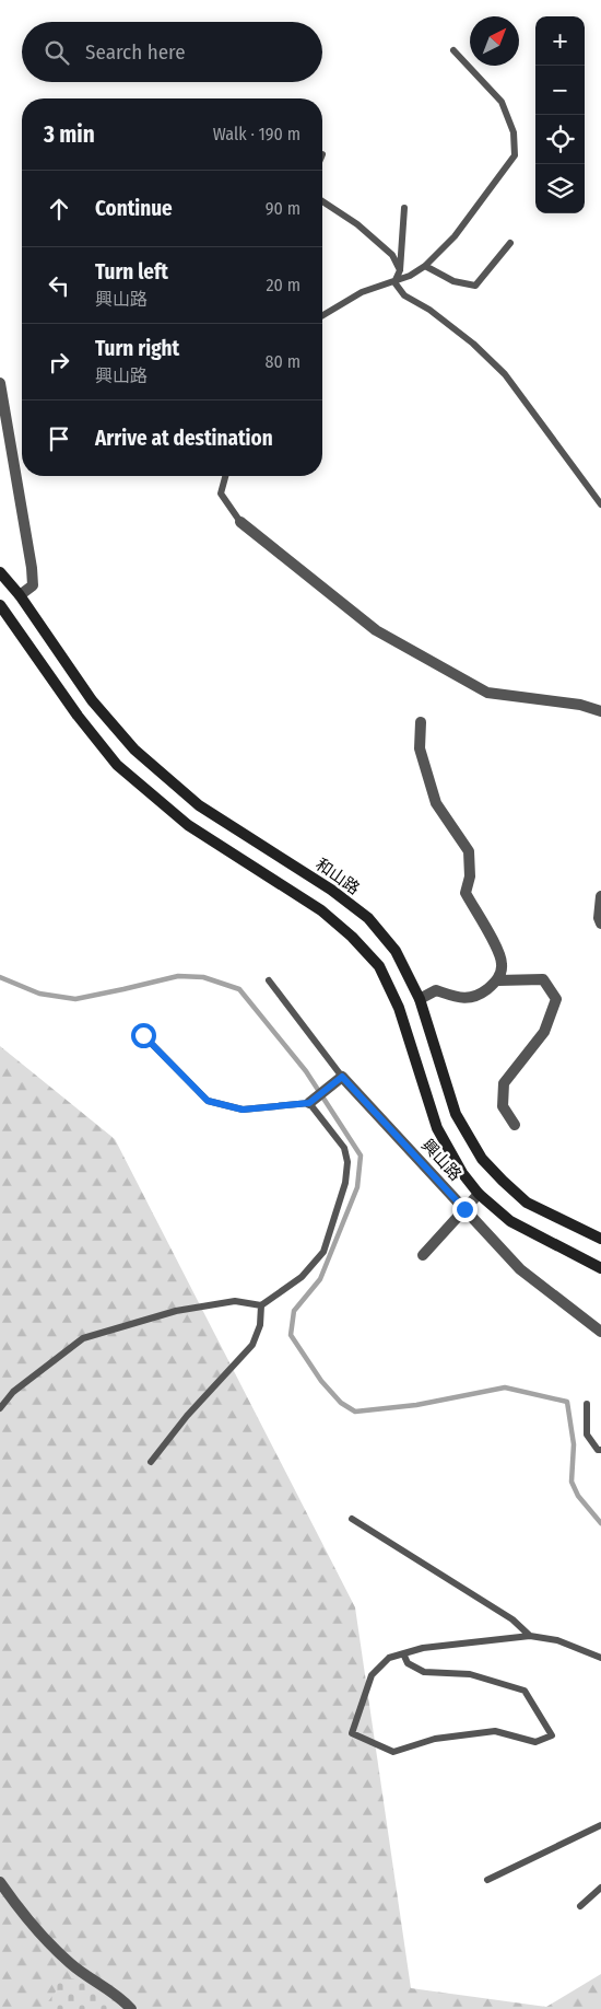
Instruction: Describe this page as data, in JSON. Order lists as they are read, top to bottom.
{
  "streets": {
    "main road": ["和山路"],
    "street": ["興山路"]
  },
  "north": "top right",
  "page": {
    "map_buttons": ["+", "−"],
    "search": "Search here",
    "heading": ["3 min", "Walk · 190 m"],
    "list": [
      ["Continue", "90 m"],
      ["Turn left", "興山路", "20 m"],
      ["Turn right", "興山路", "80 m"],
      "Arrive at destination"
    ]
  }
}
